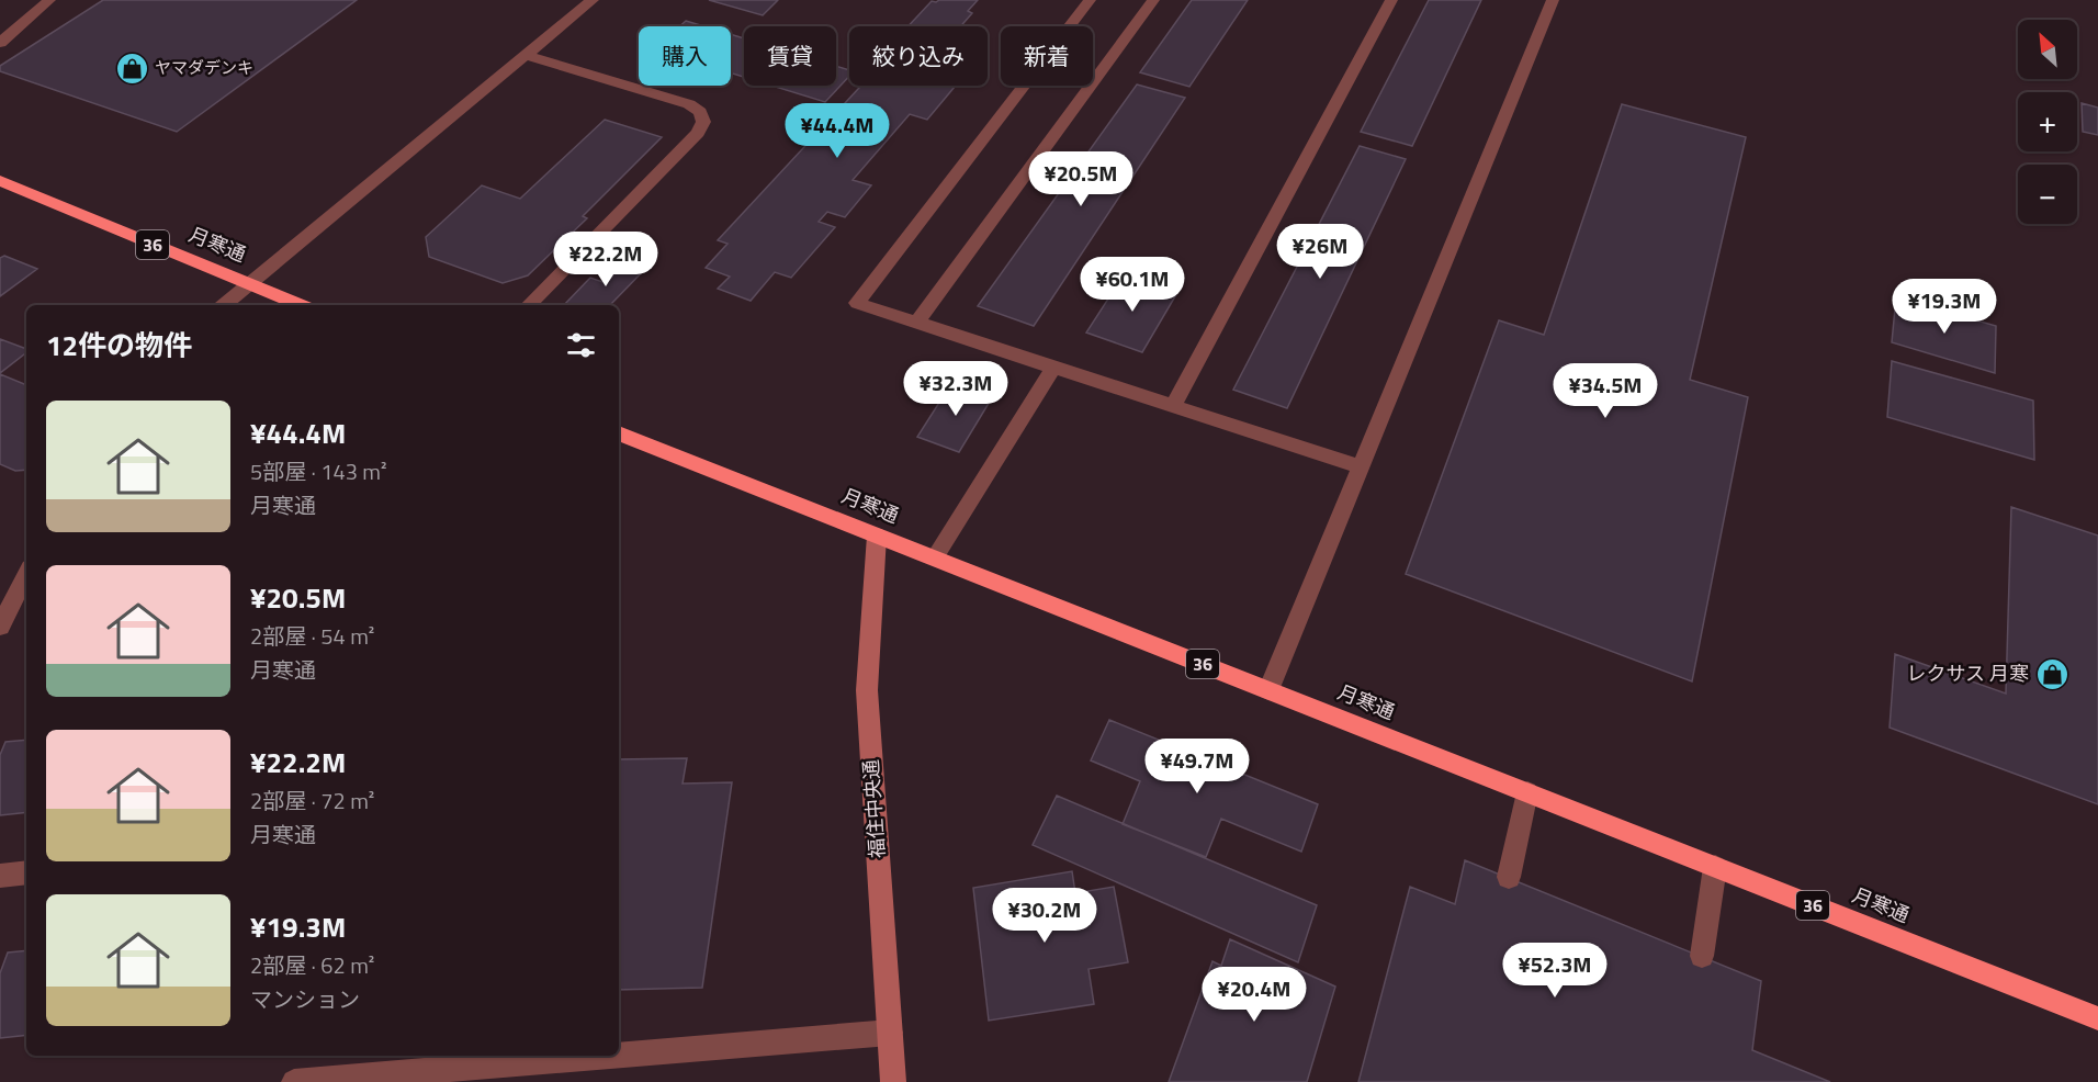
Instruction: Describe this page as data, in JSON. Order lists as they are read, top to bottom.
{
  "streets": {
    "highway": ["36", "月寒通"],
    "street": ["福住中央通"]
  },
  "crossings": [
    ["月寒通", "福住中央通"]
  ],
  "places": {
    "shop": ["ヤマダデンキ", "レクサス 月寒"]
  },
  "north": "top left",
  "page": {
    "map_buttons": ["+", "−"],
    "chip": [
      "購入",
      "賃貸",
      "絞り込み",
      "新着"
    ],
    "price": [
      "¥44.4M",
      "¥20.5M",
      "¥26M",
      "¥22.2M",
      "¥60.1M",
      "¥19.3M",
      "¥32.3M",
      "¥34.5M",
      "¥49.7M",
      "¥30.2M",
      "¥52.3M",
      "¥20.4M"
    ],
    "heading": "12件の物件",
    "list": [
      {
        "name": "¥44.4M",
        "note": "5部屋 · 143 m² · 月寒通"
      },
      {
        "name": "¥20.5M",
        "note": "2部屋 · 54 m² · 月寒通"
      },
      {
        "name": "¥22.2M",
        "note": "2部屋 · 72 m² · 月寒通"
      },
      {
        "name": "¥19.3M",
        "note": "2部屋 · 62 m² · マンション"
      }
    ]
  }
}
